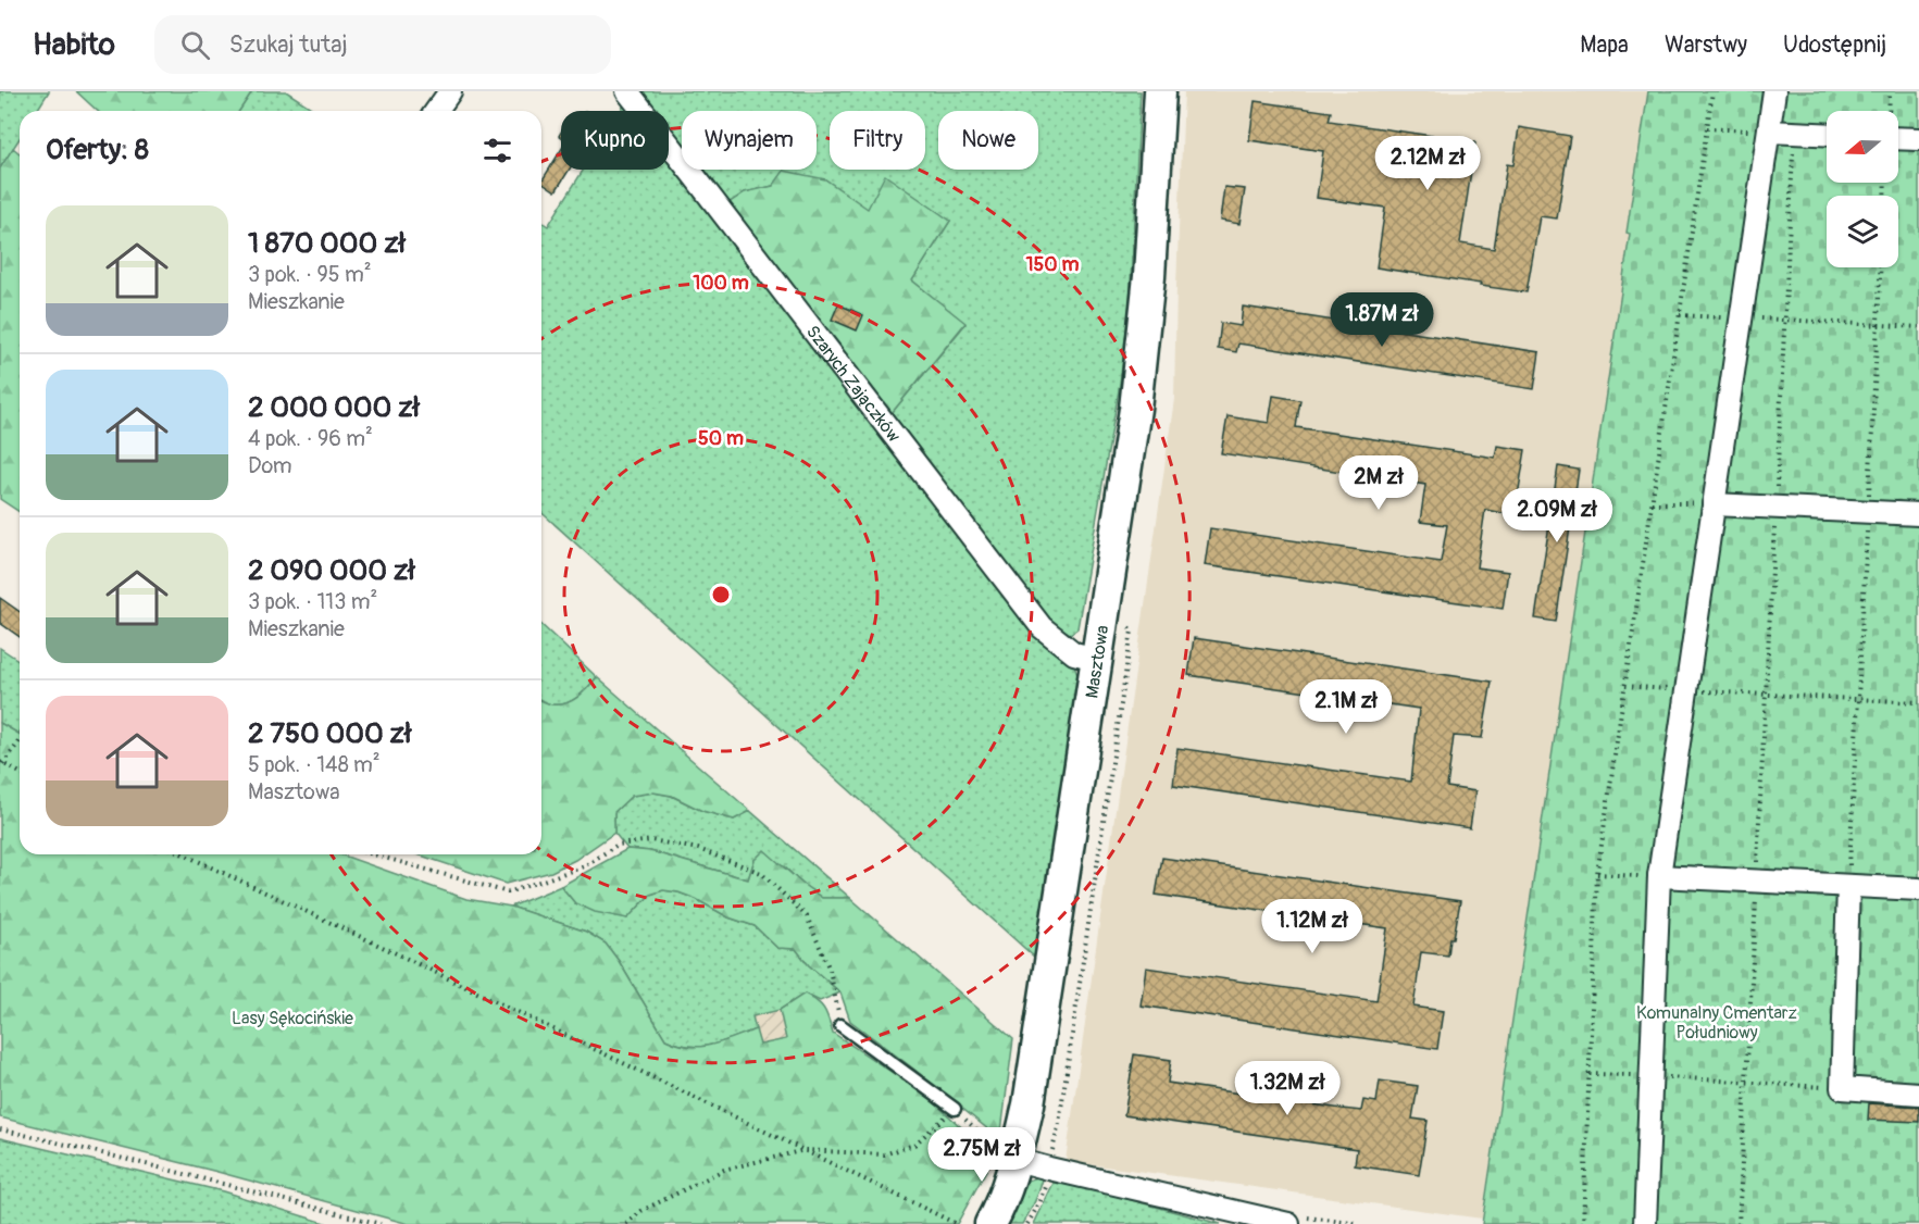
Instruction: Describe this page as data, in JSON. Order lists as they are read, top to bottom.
{
  "streets": {
    "street": ["Szarych Zajączków", "Masztowa"]
  },
  "crossings": [
    ["Szarych Zajączków", "Masztowa"]
  ],
  "parks": ["Komunalny Cmentarz Południowy", "Lasy Sękocińskie"],
  "north": "left",
  "page": {
    "header": "Habito",
    "search": "Szukaj tutaj",
    "nav": ["Mapa", "Warstwy", "Udostępnij"],
    "chip": [
      "Kupno",
      "Wynajem",
      "Filtry",
      "Nowe"
    ],
    "heading": "Oferty: 8",
    "price": [
      "2.12M zł",
      "1.87M zł",
      "2M zł",
      "2.09M zł",
      "2.1M zł",
      "1.12M zł",
      "1.32M zł",
      "2.75M zł"
    ],
    "list": [
      {
        "name": "1 870 000 zł",
        "note": "3 pok. · 95 m² · Mieszkanie"
      },
      {
        "name": "2 000 000 zł",
        "note": "4 pok. · 96 m² · Dom"
      },
      {
        "name": "2 090 000 zł",
        "note": "3 pok. · 113 m² · Mieszkanie"
      },
      {
        "name": "2 750 000 zł",
        "note": "5 pok. · 148 m² · Masztowa"
      }
    ]
  },
  "rings": ["150 m", "100 m", "50 m"]
}
